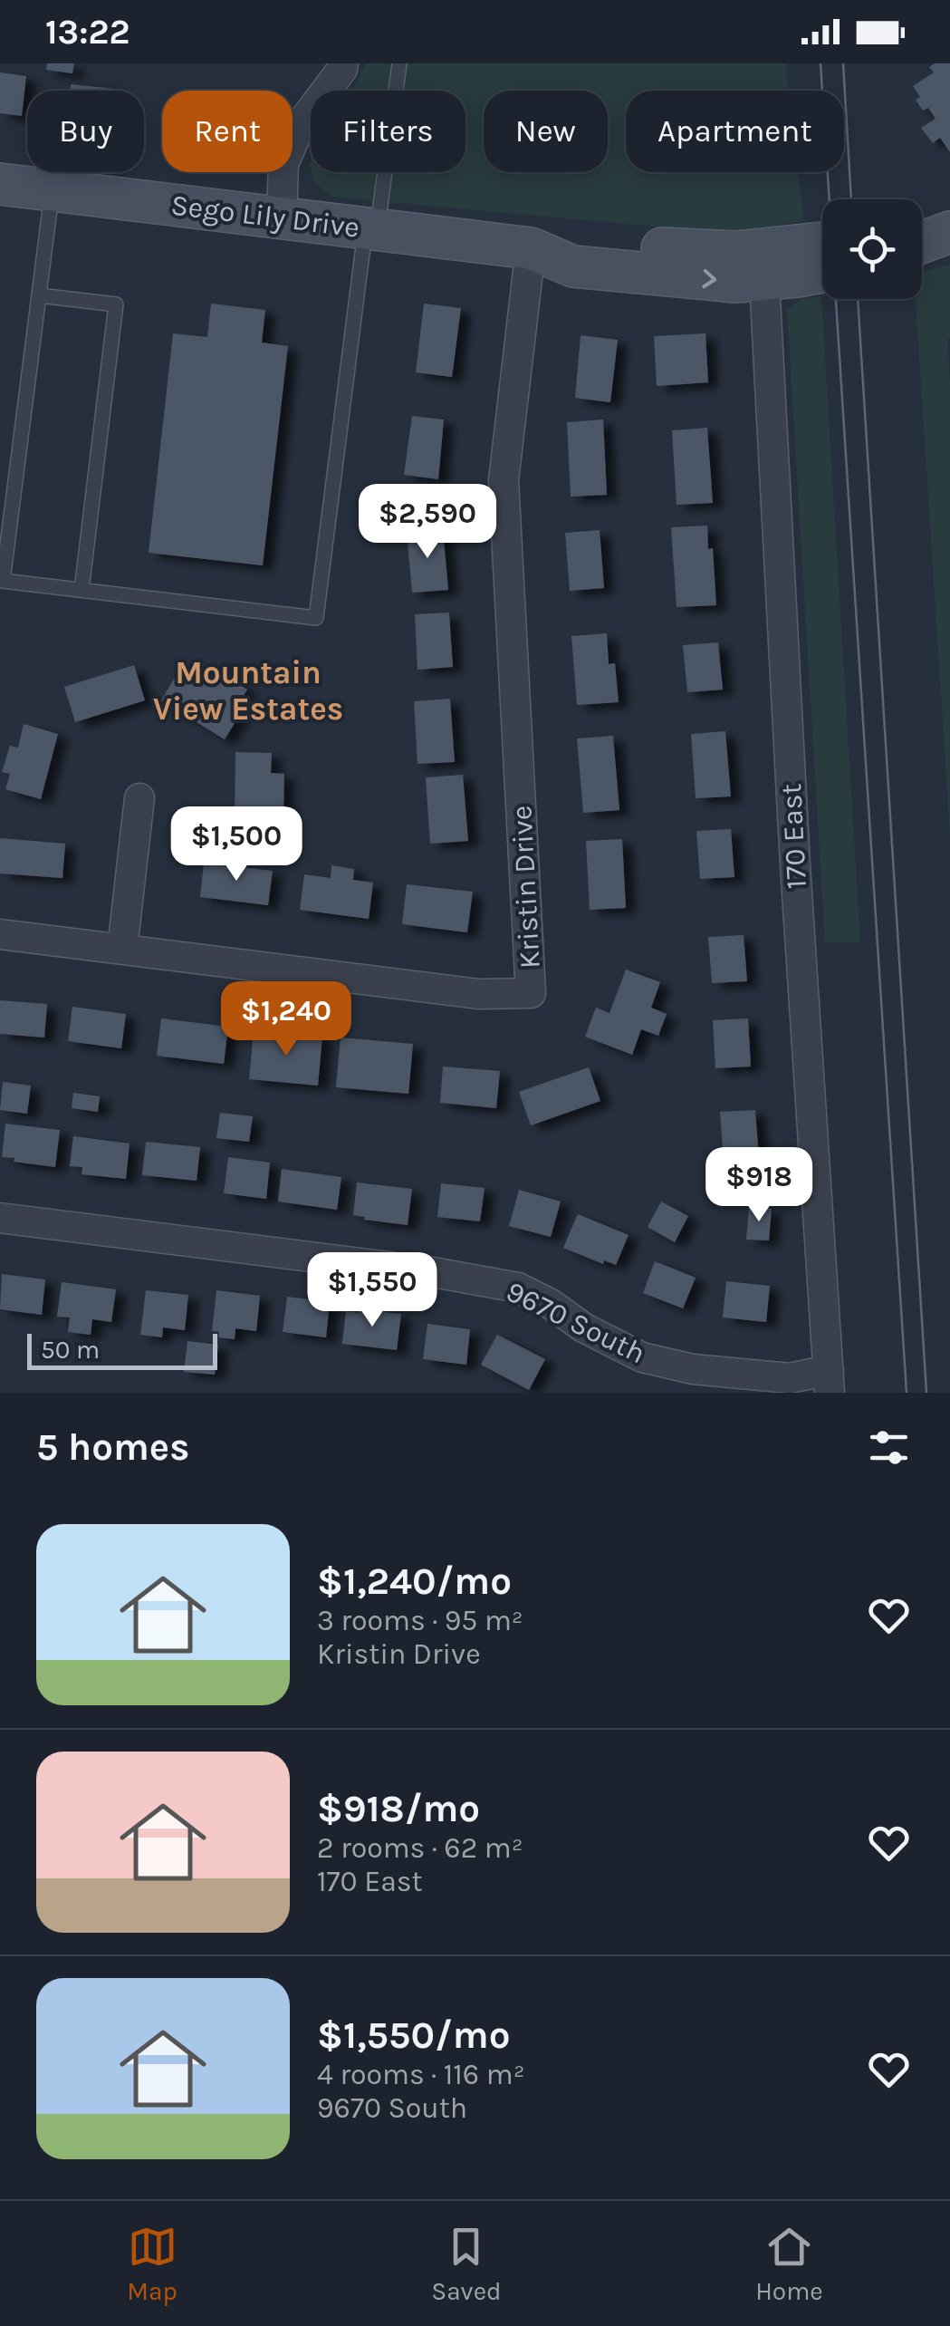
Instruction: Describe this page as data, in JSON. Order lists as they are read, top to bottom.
{
  "streets": {
    "main road": ["Sego Lily Drive"],
    "street": ["170 East", "Kristin Drive", "9670 South"]
  },
  "crossings": [
    ["Sego Lily Drive", "170 East"],
    ["Sego Lily Drive", "Kristin Drive"],
    ["170 East", "9670 South"]
  ],
  "districts": ["Mountain View Estates"],
  "scale_bar": "50 m",
  "page": {
    "status": "13:22",
    "chip": [
      "Buy",
      "Rent",
      "Filters",
      "New",
      "Apartment"
    ],
    "price": [
      "$2,590",
      "$1,500",
      "$1,240",
      "$918",
      "$1,550"
    ],
    "scale": "50 m",
    "heading": "5 homes",
    "list": [
      {
        "name": "$1,240/mo",
        "note": "3 rooms · 95 m² · Kristin Drive"
      },
      {
        "name": "$918/mo",
        "note": "2 rooms · 62 m² · 170 East"
      },
      {
        "name": "$1,550/mo",
        "note": "4 rooms · 116 m² · 9670 South"
      }
    ],
    "tabs": ["Map", "Saved", "Home"]
  }
}
